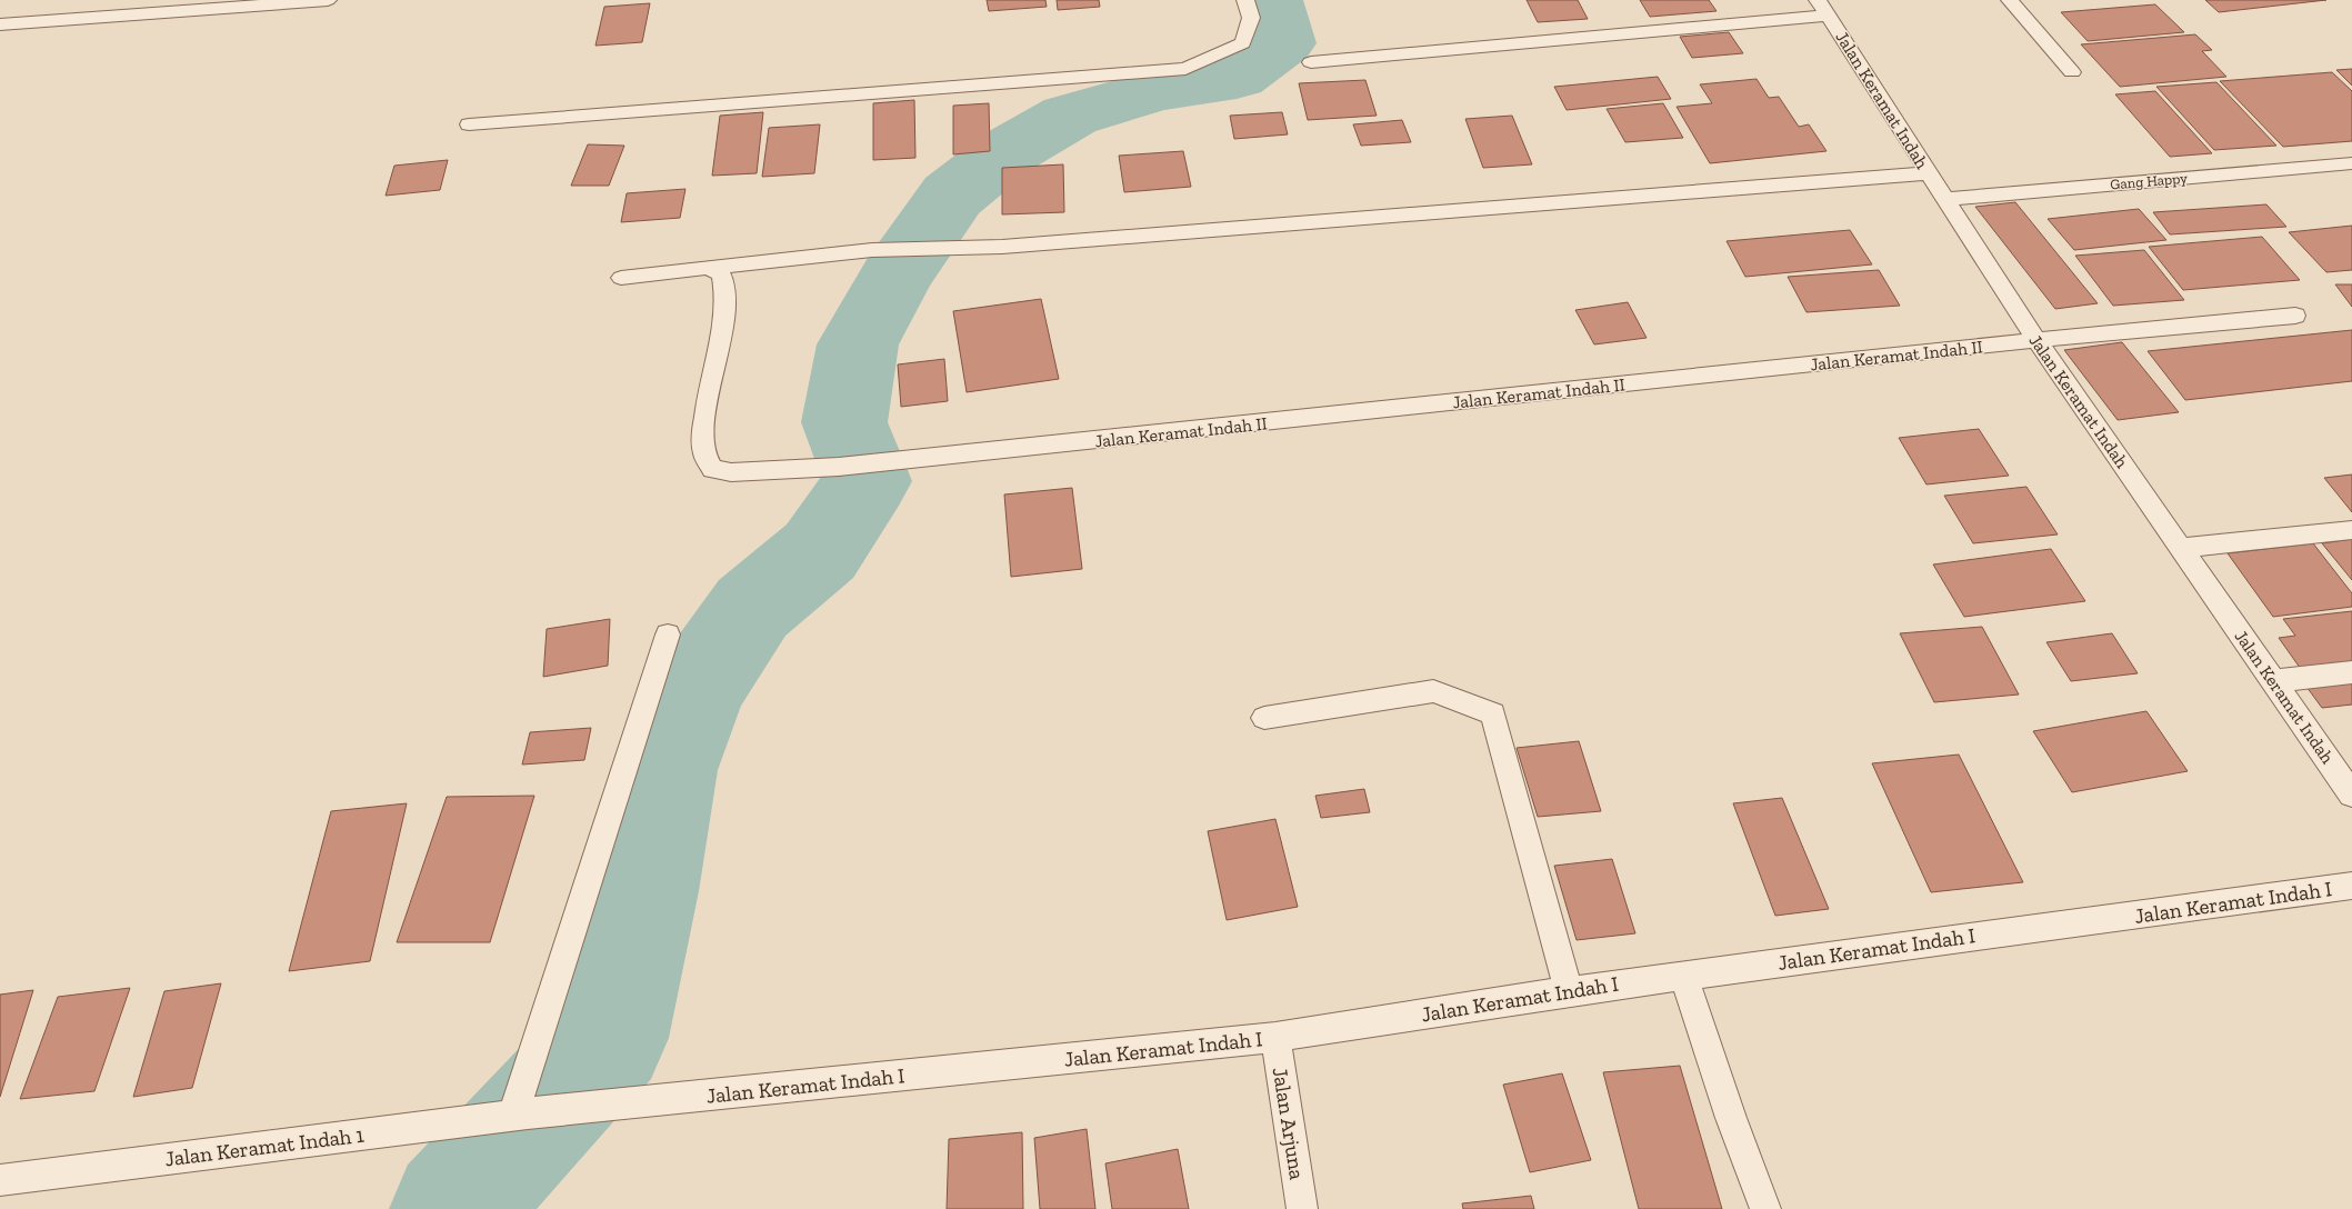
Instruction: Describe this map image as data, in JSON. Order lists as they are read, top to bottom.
{
  "streets": {
    "street": [
      "Jalan Keramat Indah",
      "Gang Happy",
      "Jalan Keramat Indah II",
      "Jalan Keramat Indah I",
      "Jalan Arjuna",
      "Jalan Keramat Indah 1"
    ]
  },
  "crossings": [
    ["Jalan Keramat Indah", "Gang Happy"],
    ["Jalan Keramat Indah", "Jalan Keramat Indah II"],
    ["Jalan Keramat Indah I", "Jalan Arjuna"],
    ["Jalan Keramat Indah I", "Jalan Keramat Indah 1"]
  ]
}
